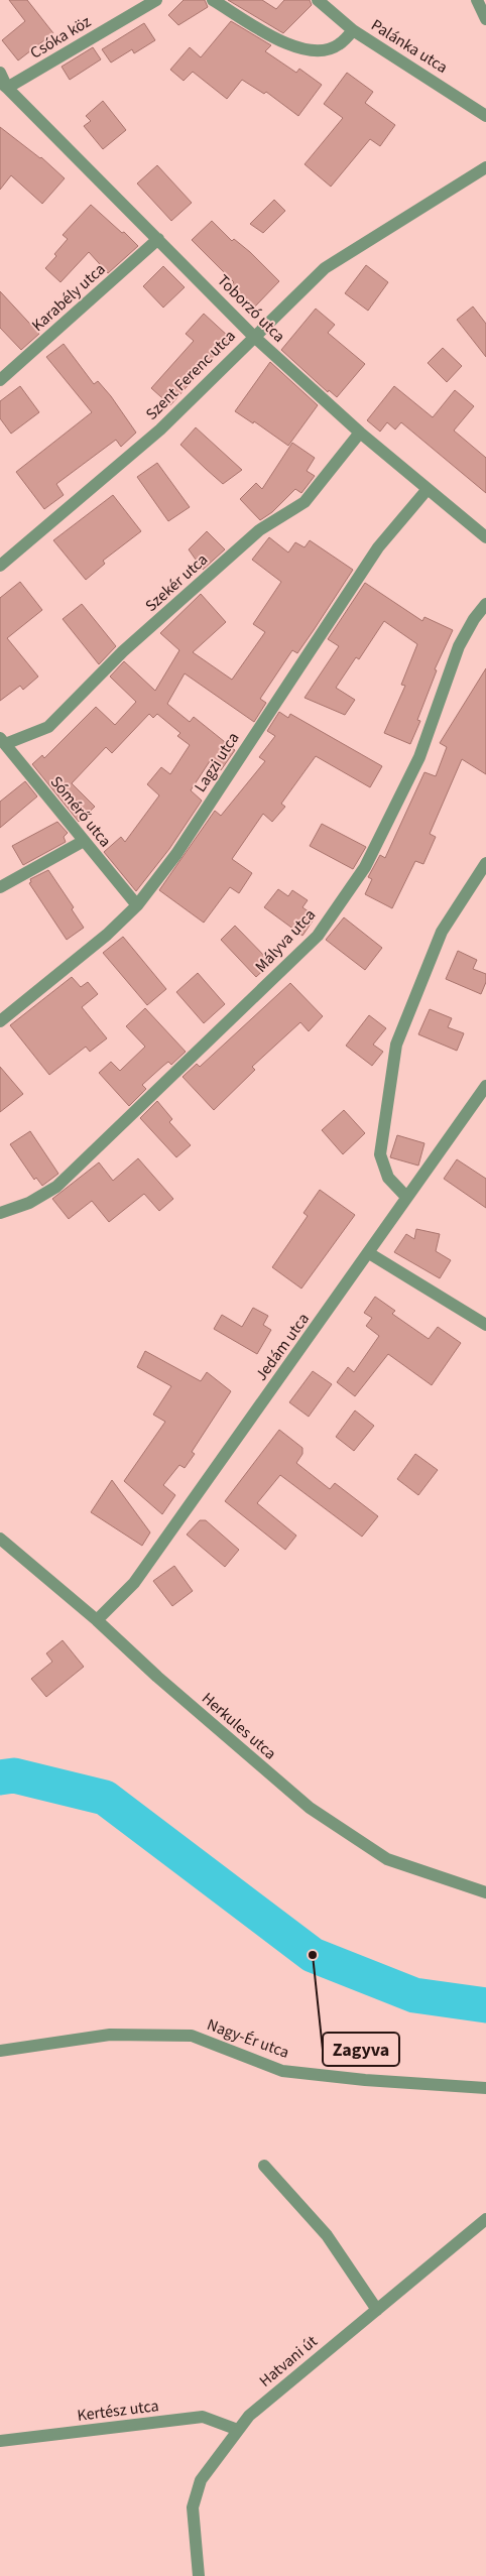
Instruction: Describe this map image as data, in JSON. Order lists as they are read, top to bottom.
{
  "streets": {
    "street": [
      "Csóka köz",
      "Palánka utca",
      "Karabély utca",
      "Toborzó utca",
      "Szent Ferenc utca",
      "Szekér utca",
      "Lagzi utca",
      "Sómérő utca",
      "Mályva utca",
      "Jedám utca",
      "Herkules utca",
      "Nagy-Ér utca",
      "Hatvani út",
      "Kertész utca"
    ]
  },
  "crossings": [
    ["Csóka köz", "Toborzó utca"],
    ["Karabély utca", "Toborzó utca"],
    ["Toborzó utca", "Szent Ferenc utca"],
    ["Toborzó utca", "Szekér utca"],
    ["Toborzó utca", "Lagzi utca"],
    ["Szekér utca", "Sómérő utca"],
    ["Lagzi utca", "Sómérő utca"],
    ["Jedám utca", "Herkules utca"],
    ["Hatvani út", "Kertész utca"]
  ],
  "places": ["Zagyva"]
}
